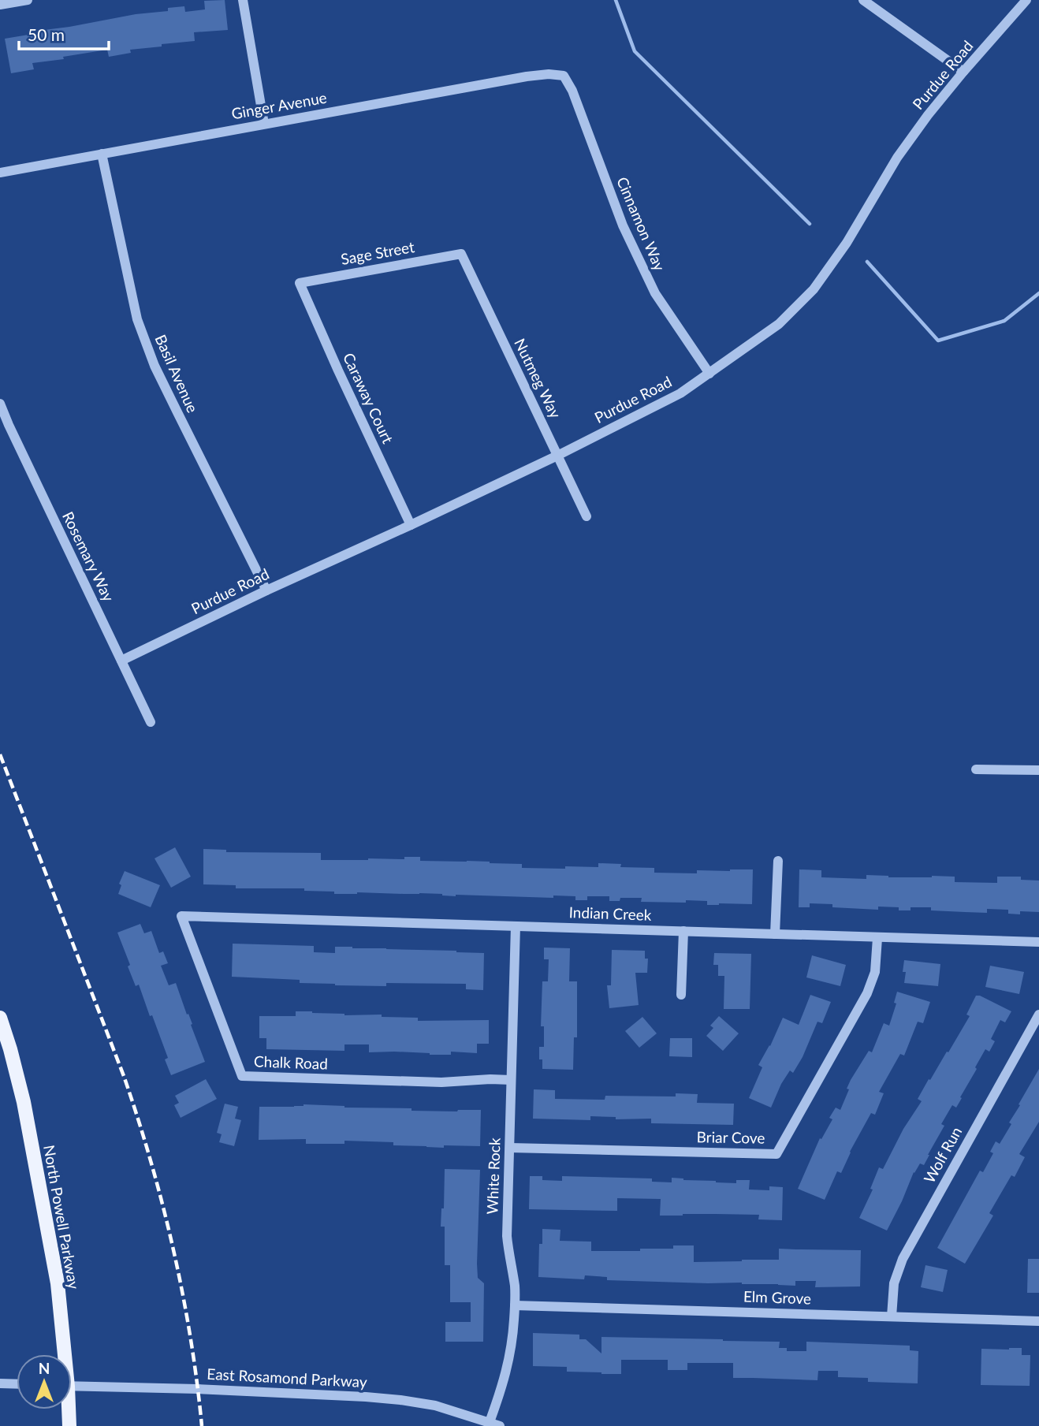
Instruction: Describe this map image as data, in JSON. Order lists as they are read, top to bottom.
{
  "streets": {
    "main road": ["North Powell Parkway"],
    "street": [
      "Purdue Road",
      "Ginger Avenue",
      "Cinnamon Way",
      "Sage Street",
      "Basil Avenue",
      "Nutmeg Way",
      "Caraway Court",
      "Rosemary Way",
      "Indian Creek",
      "Chalk Road",
      "Briar Cove",
      "Wolf Run",
      "White Rock",
      "Elm Grove",
      "East Rosamond Parkway"
    ]
  },
  "crossings": [
    ["Purdue Road", "Cinnamon Way"],
    ["Purdue Road", "Basil Avenue"],
    ["Purdue Road", "Nutmeg Way"],
    ["Purdue Road", "Caraway Court"],
    ["Purdue Road", "Rosemary Way"],
    ["Ginger Avenue", "Cinnamon Way"],
    ["Ginger Avenue", "Basil Avenue"],
    ["Sage Street", "Nutmeg Way"],
    ["Sage Street", "Caraway Court"],
    ["Indian Creek", "Chalk Road"],
    ["Indian Creek", "Briar Cove"],
    ["Indian Creek", "White Rock"],
    ["Chalk Road", "White Rock"],
    ["Briar Cove", "White Rock"],
    ["Wolf Run", "Elm Grove"],
    ["White Rock", "Elm Grove"],
    ["White Rock", "East Rosamond Parkway"]
  ],
  "scale_bar": "50 m",
  "north": "top"
}
